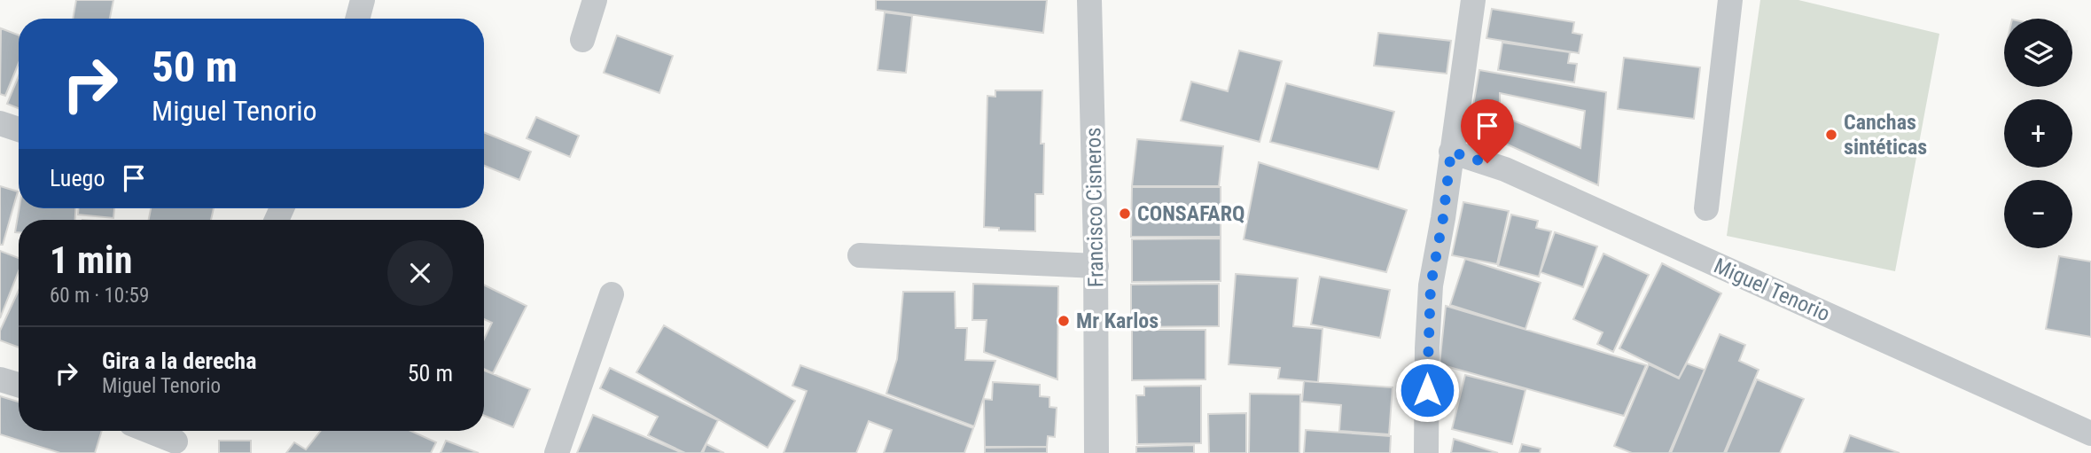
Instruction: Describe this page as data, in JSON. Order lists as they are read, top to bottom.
{
  "streets": {
    "street": ["Francisco Cisneros", "Miguel Tenorio"]
  },
  "places": ["Canchas sintéticas", "CONSAFARQ", "Mr Karlos"],
  "page": {
    "map_buttons": ["+", "−"],
    "turn": ["50 m", "Miguel Tenorio"],
    "then": "Luego",
    "heading": ["1 min", "60 m · 10:59"],
    "list": [
      {
        "name": "Gira a la derecha",
        "note": "Miguel Tenorio",
        "value": "50 m"
      }
    ]
  }
}
